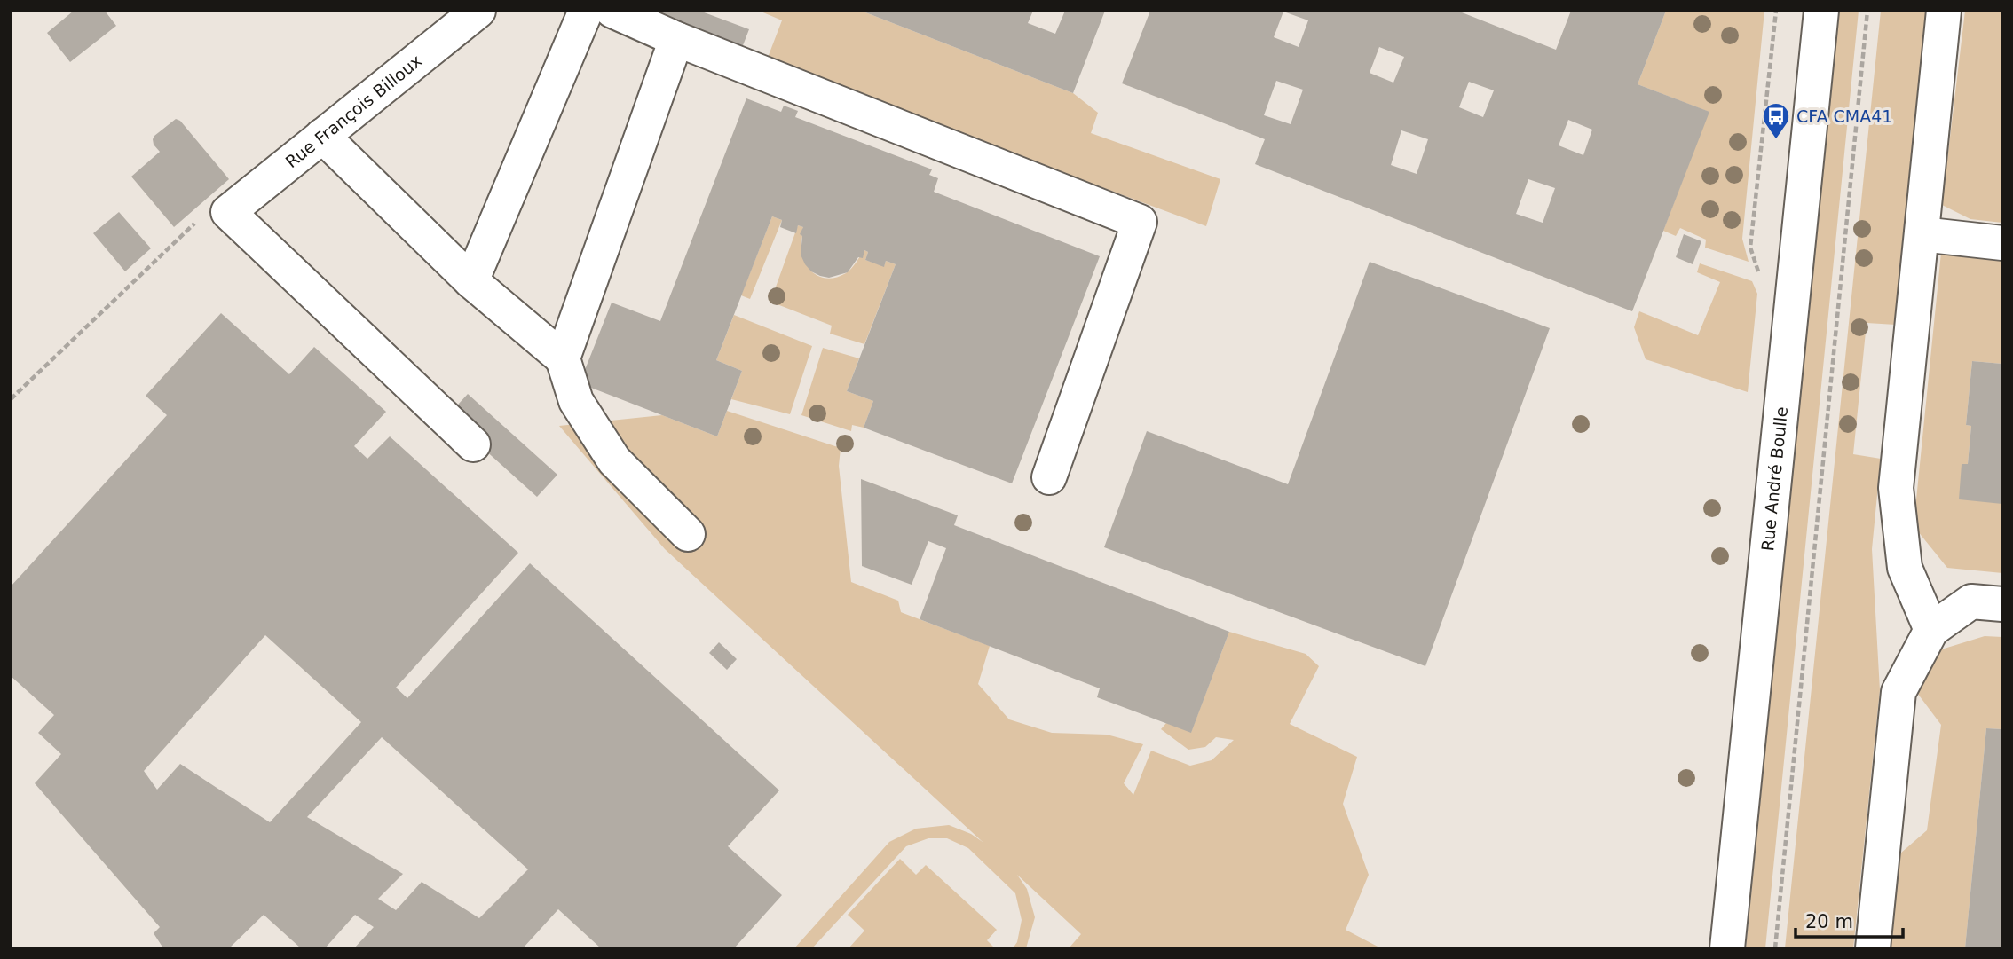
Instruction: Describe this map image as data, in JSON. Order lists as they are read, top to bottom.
{
  "streets": {
    "street": ["Rue François Billoux", "Rue André Boulle"]
  },
  "places": {
    "bus stop": ["CFA CMA41"]
  },
  "scale_bar": "20 m"
}
